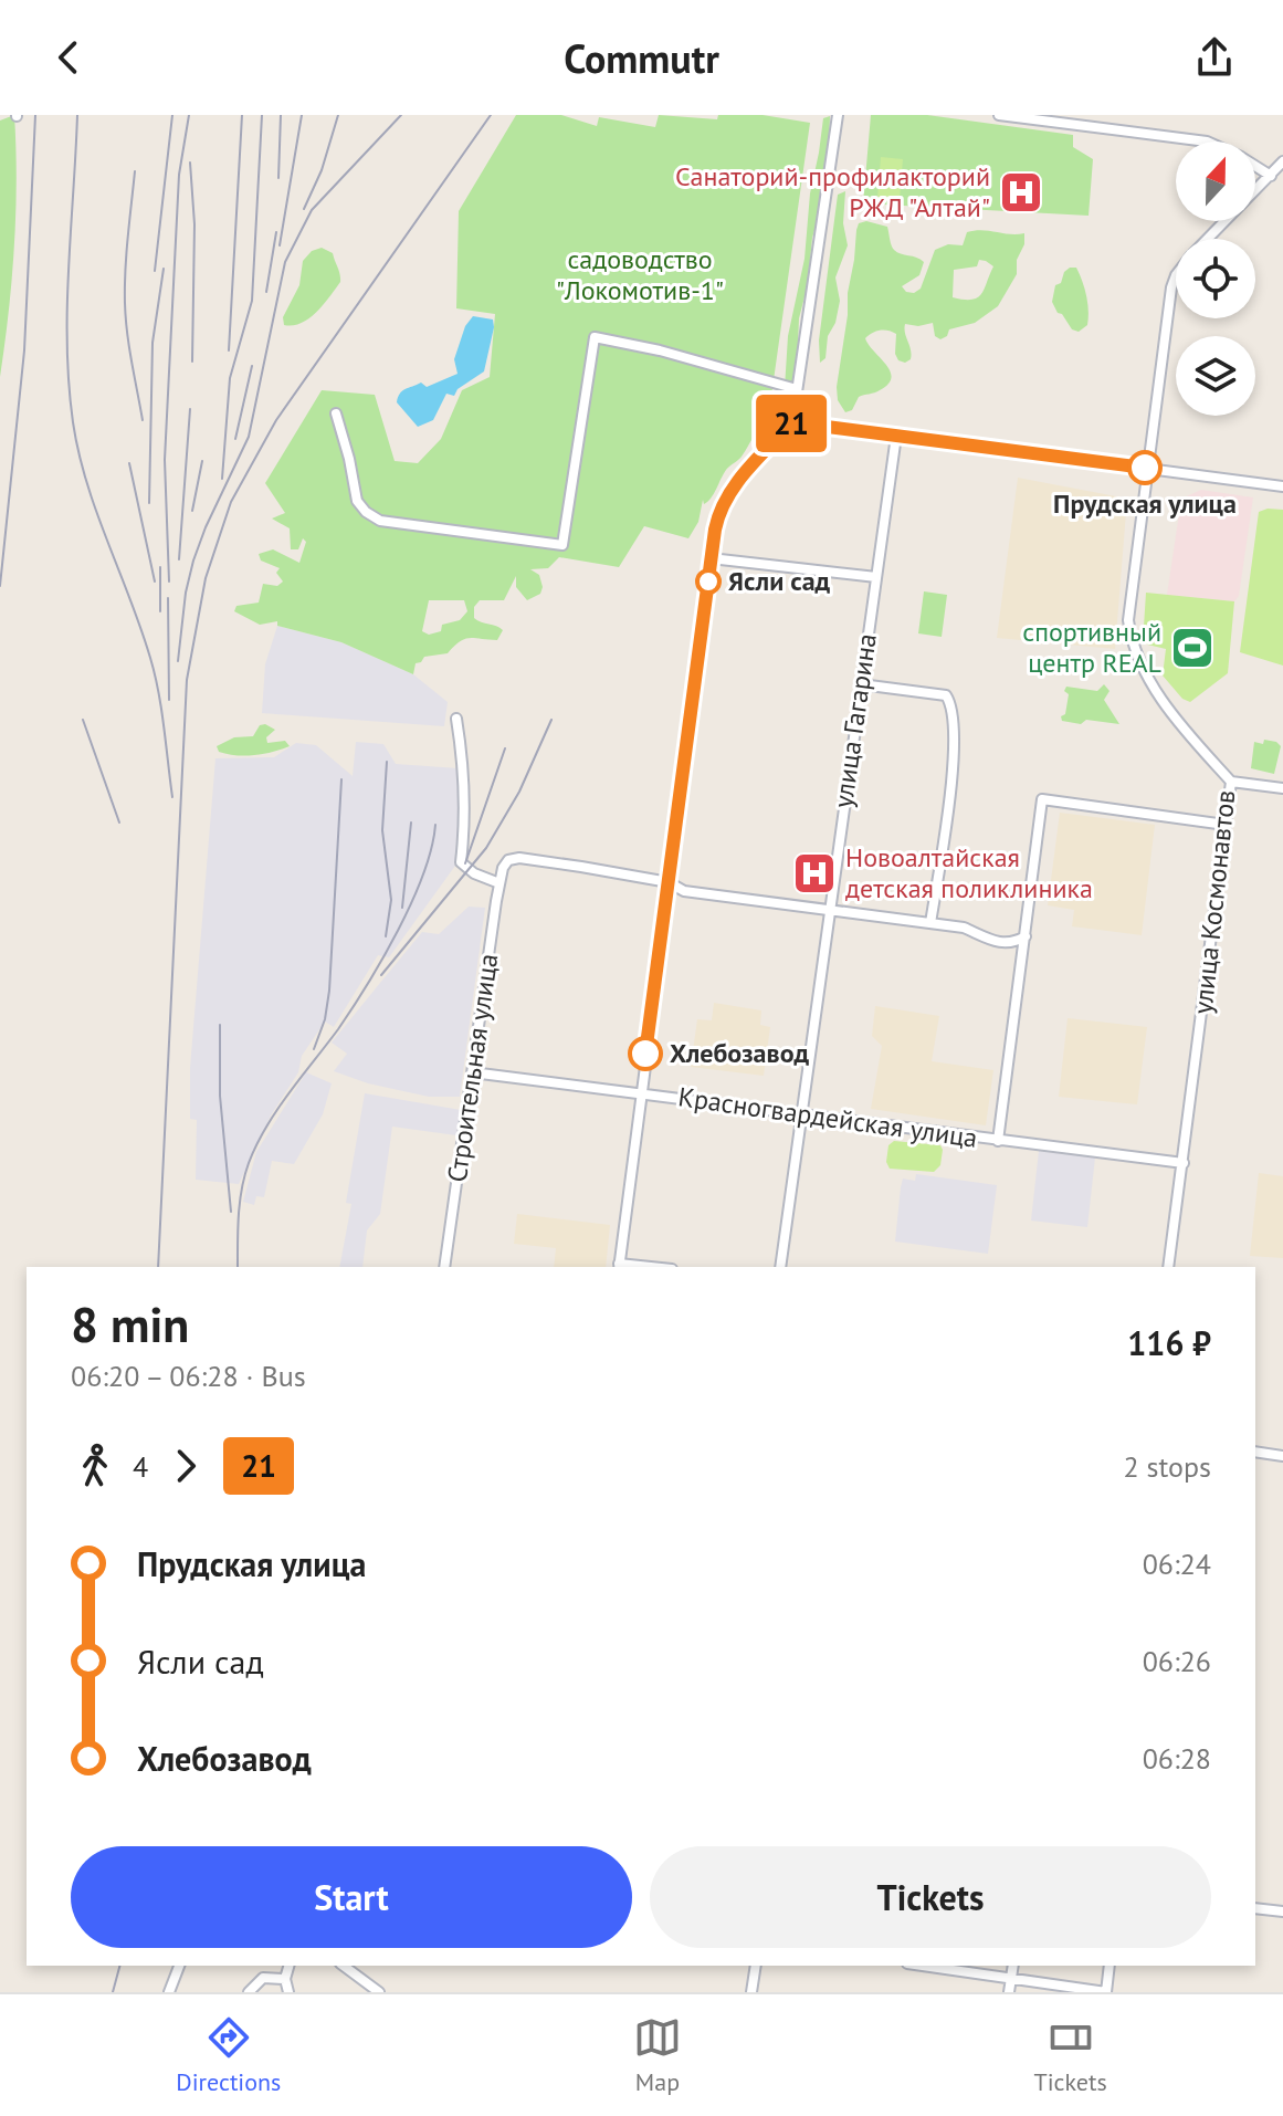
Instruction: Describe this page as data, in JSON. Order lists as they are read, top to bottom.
{
  "streets": {
    "street": [
      "улица Гагарина",
      "улица Космонавтов",
      "Строительная улица",
      "Красногвардейская улица"
    ]
  },
  "crossings": [
    ["улица Гагарина", "Красногвардейская улица"],
    ["улица Космонавтов", "Красногвардейская улица"],
    ["Строительная улица", "Красногвардейская улица"]
  ],
  "parks": ["садоводство \"Локомотив-1\""],
  "places": {
    "hospital": ["Санаторий-профилакторий РЖД \"Алтай\"", "Новоалтайская детская поликлиника"],
    "other": ["Прудская улица", "Ясли сад", "Хлебозавод"],
    "sports": ["спортивный центр REAL"]
  },
  "lines": ["bus line 21"],
  "north": "top",
  "page": {
    "header": "Commutr",
    "on_map": "21",
    "heading": ["8 min", "06:20 – 06:28 · Bus", "116 ₽"],
    "legs": ["4", "21", "2 stops"],
    "list": [
      {
        "name": "Прудская улица",
        "value": "06:24"
      },
      {
        "name": "Ясли сад",
        "value": "06:26"
      },
      {
        "name": "Хлебозавод",
        "value": "06:28"
      }
    ],
    "buttons": ["Start", "Tickets"],
    "tabs": ["Directions", "Map", "Tickets"]
  }
}
